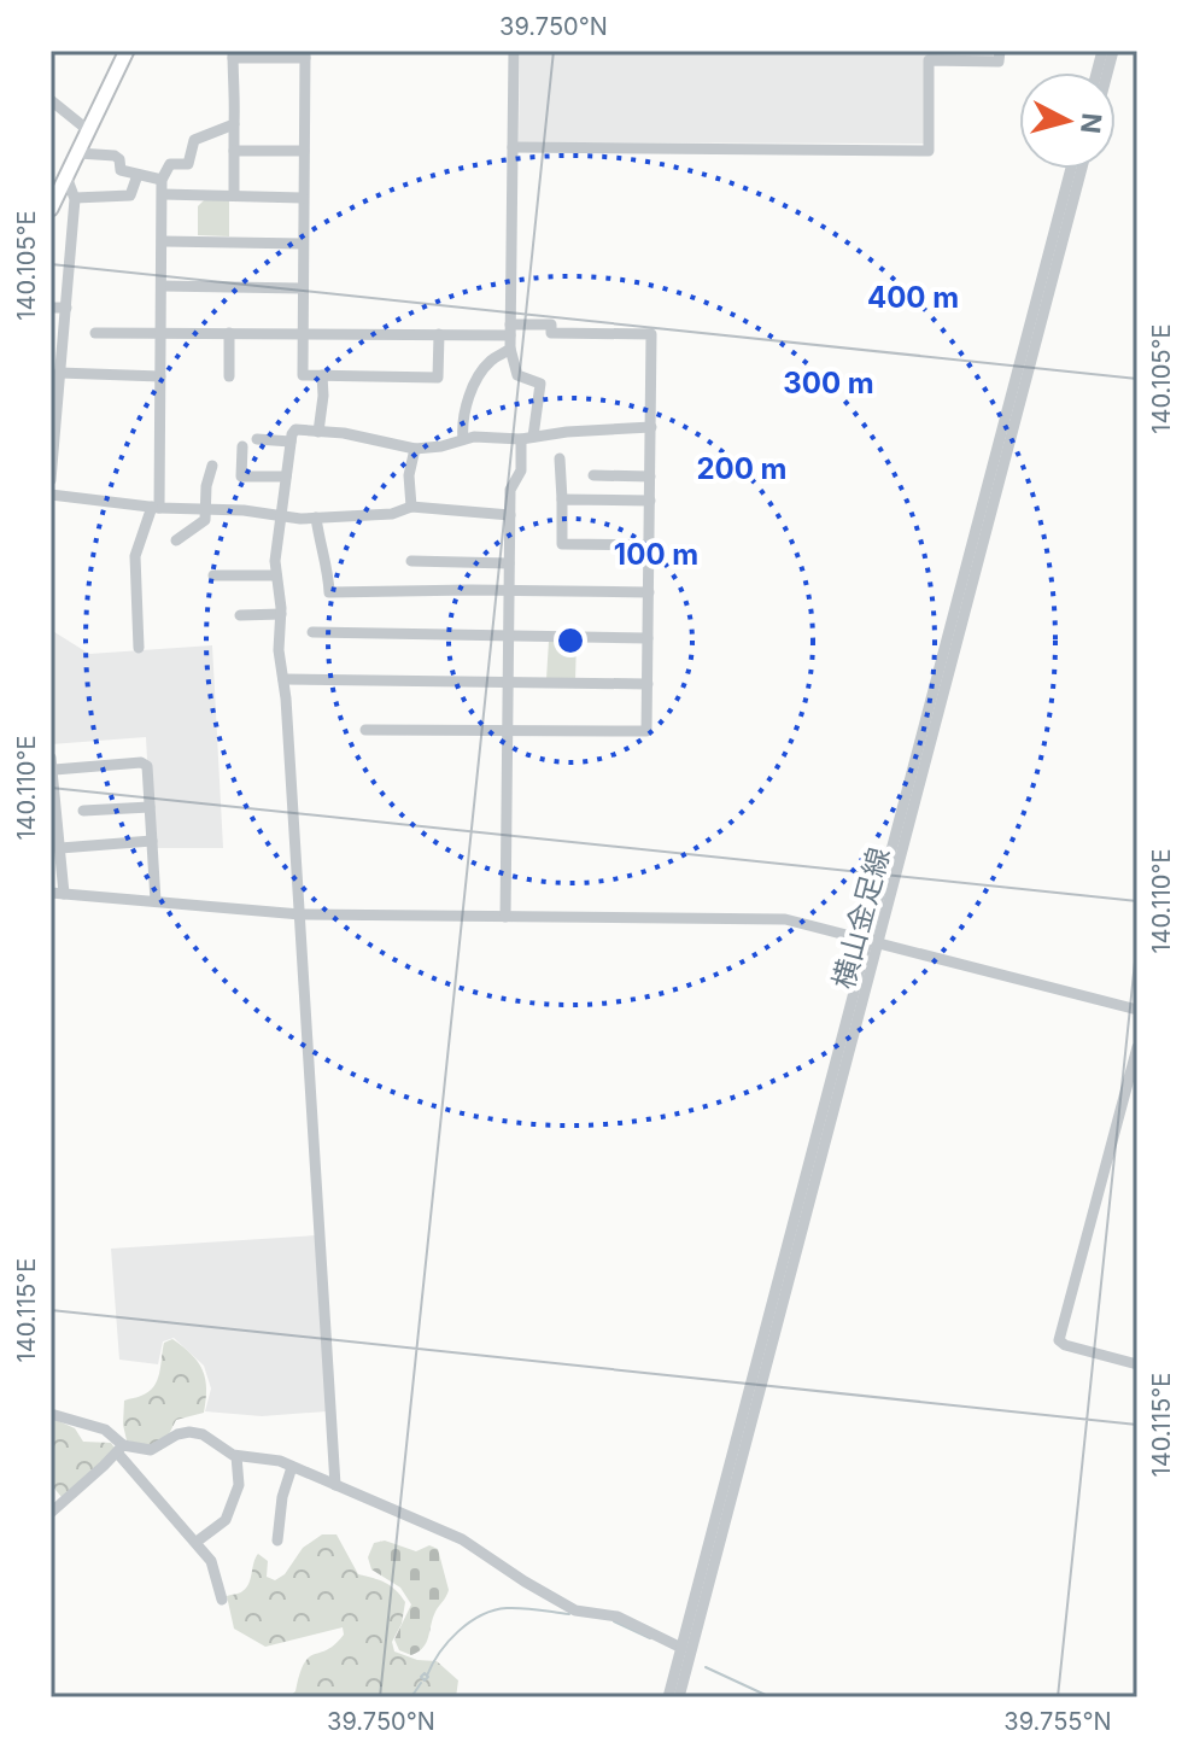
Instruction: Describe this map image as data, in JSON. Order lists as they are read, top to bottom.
{
  "streets": {
    "street": ["横山金足線"]
  },
  "north": "right",
  "coordinates": [
    "39.750°N",
    "140.105°E",
    "140.110°E",
    "140.115°E",
    "39.755°N"
  ],
  "rings": [
    "400 m",
    "300 m",
    "200 m",
    "100 m"
  ]
}
